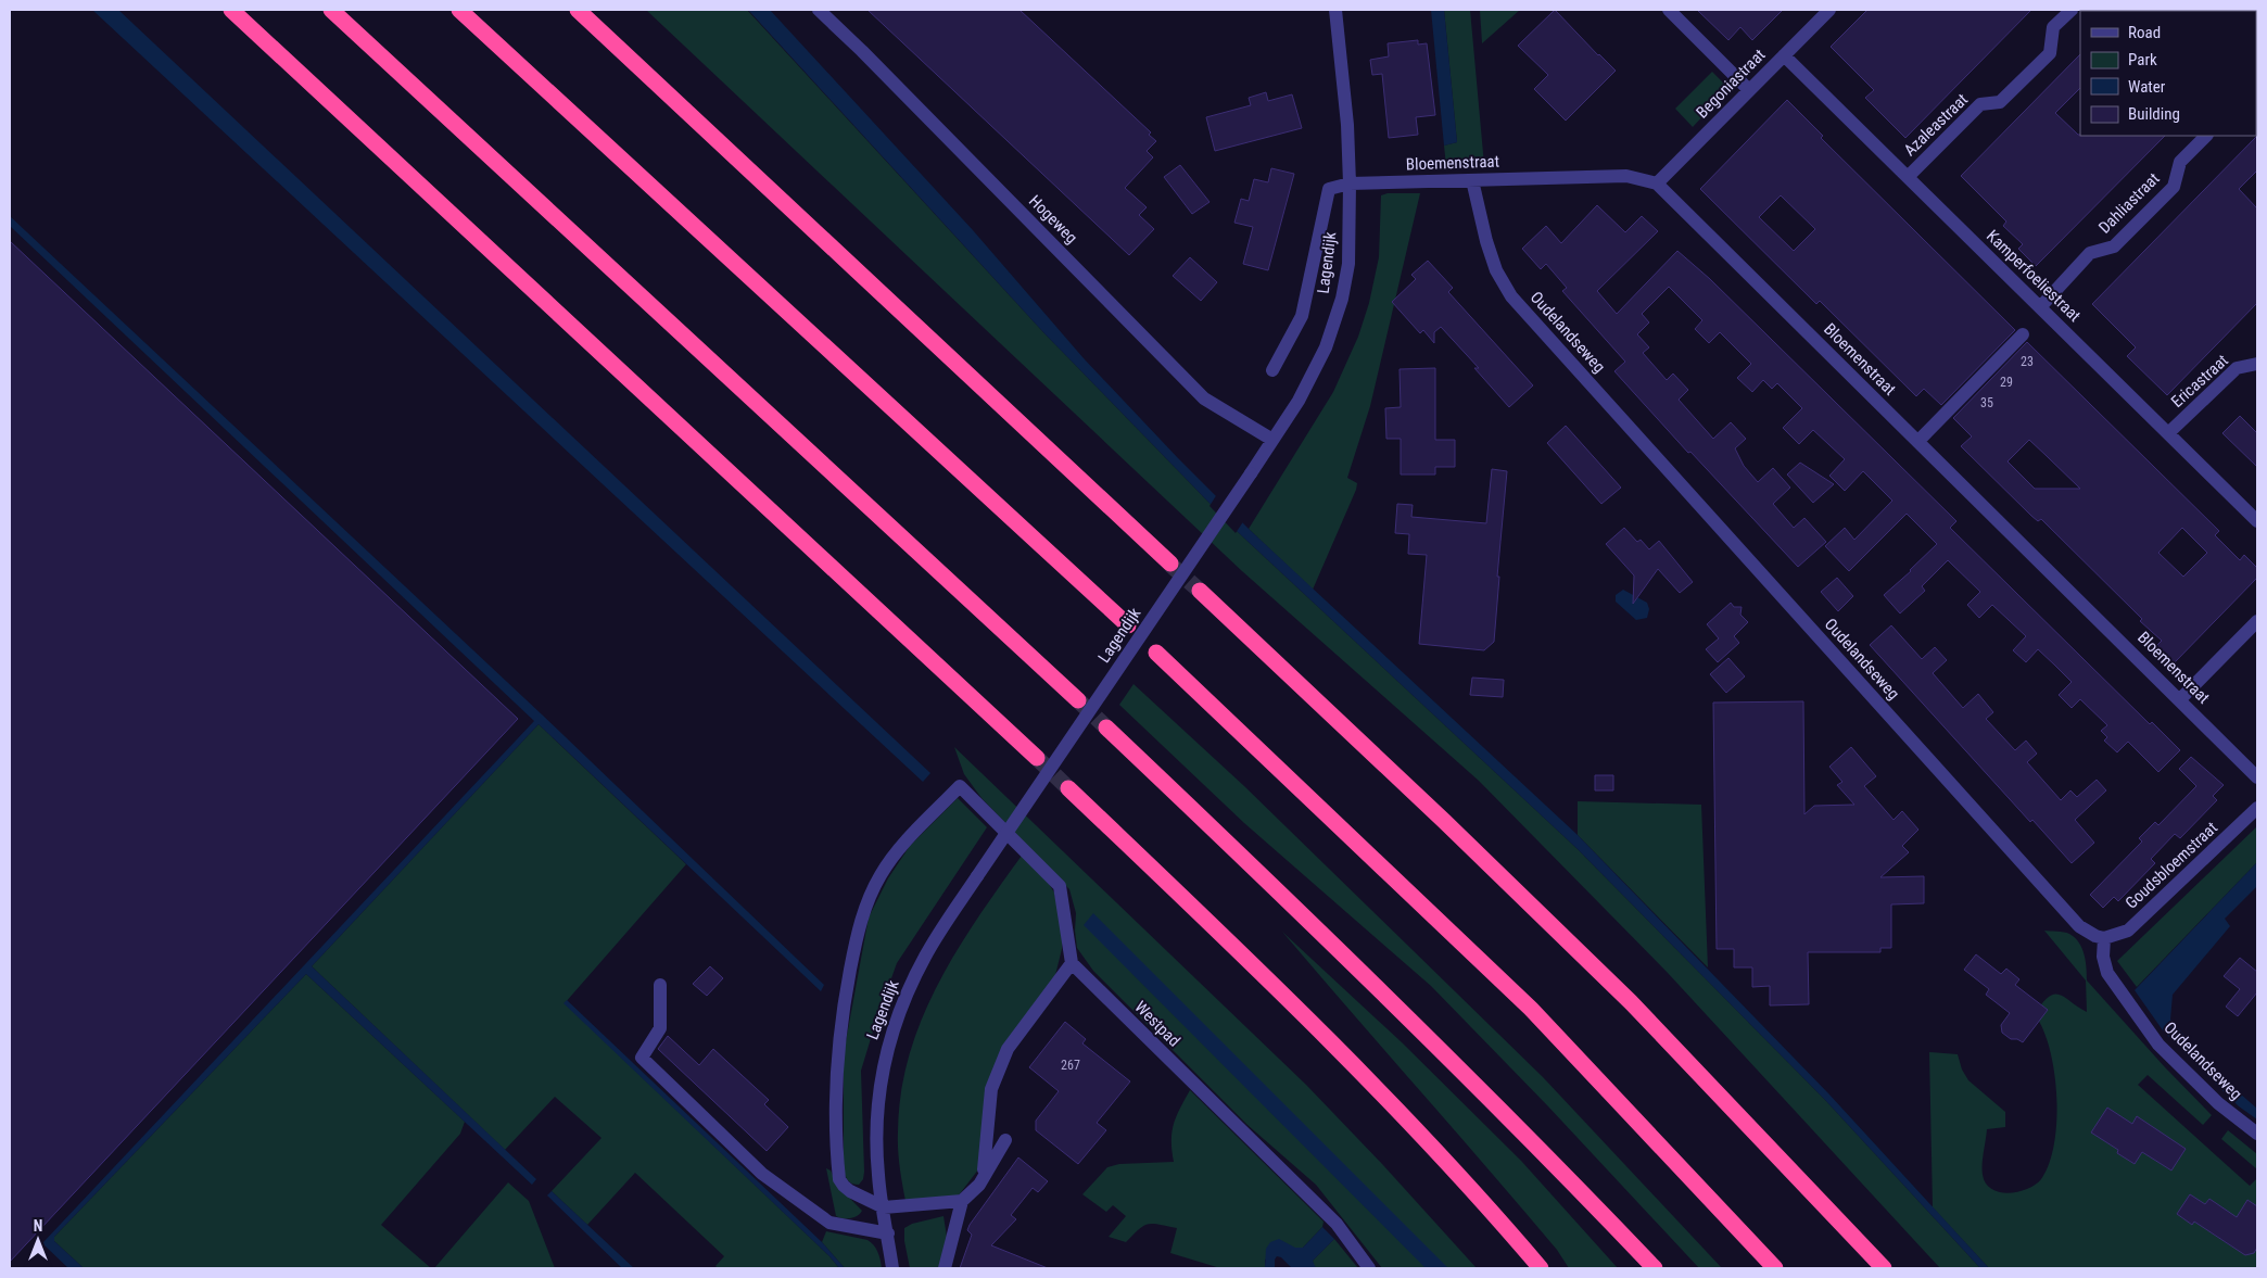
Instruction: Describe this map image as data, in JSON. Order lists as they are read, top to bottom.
{
  "streets": {
    "street": [
      "Begoniastraat",
      "Azaleastraat",
      "Bloemenstraat",
      "Dahliastraat",
      "Hogeweg",
      "Lagendijk",
      "Kamperfoeliestraat",
      "Oudelandseweg",
      "Ericastraat",
      "Goudsbloemstraat",
      "Westpad"
    ]
  },
  "crossings": [
    ["Begoniastraat", "Bloemenstraat"],
    ["Begoniastraat", "Kamperfoeliestraat"],
    ["Azaleastraat", "Kamperfoeliestraat"],
    ["Bloemenstraat", "Lagendijk"],
    ["Bloemenstraat", "Oudelandseweg"],
    ["Dahliastraat", "Kamperfoeliestraat"],
    ["Hogeweg", "Lagendijk"],
    ["Kamperfoeliestraat", "Ericastraat"],
    ["Oudelandseweg", "Goudsbloemstraat"]
  ],
  "house_numbers": [
    "23",
    "29",
    "35",
    "267"
  ],
  "legend": [
    "Road",
    "Park",
    "Water",
    "Building"
  ],
  "north": "top"
}
